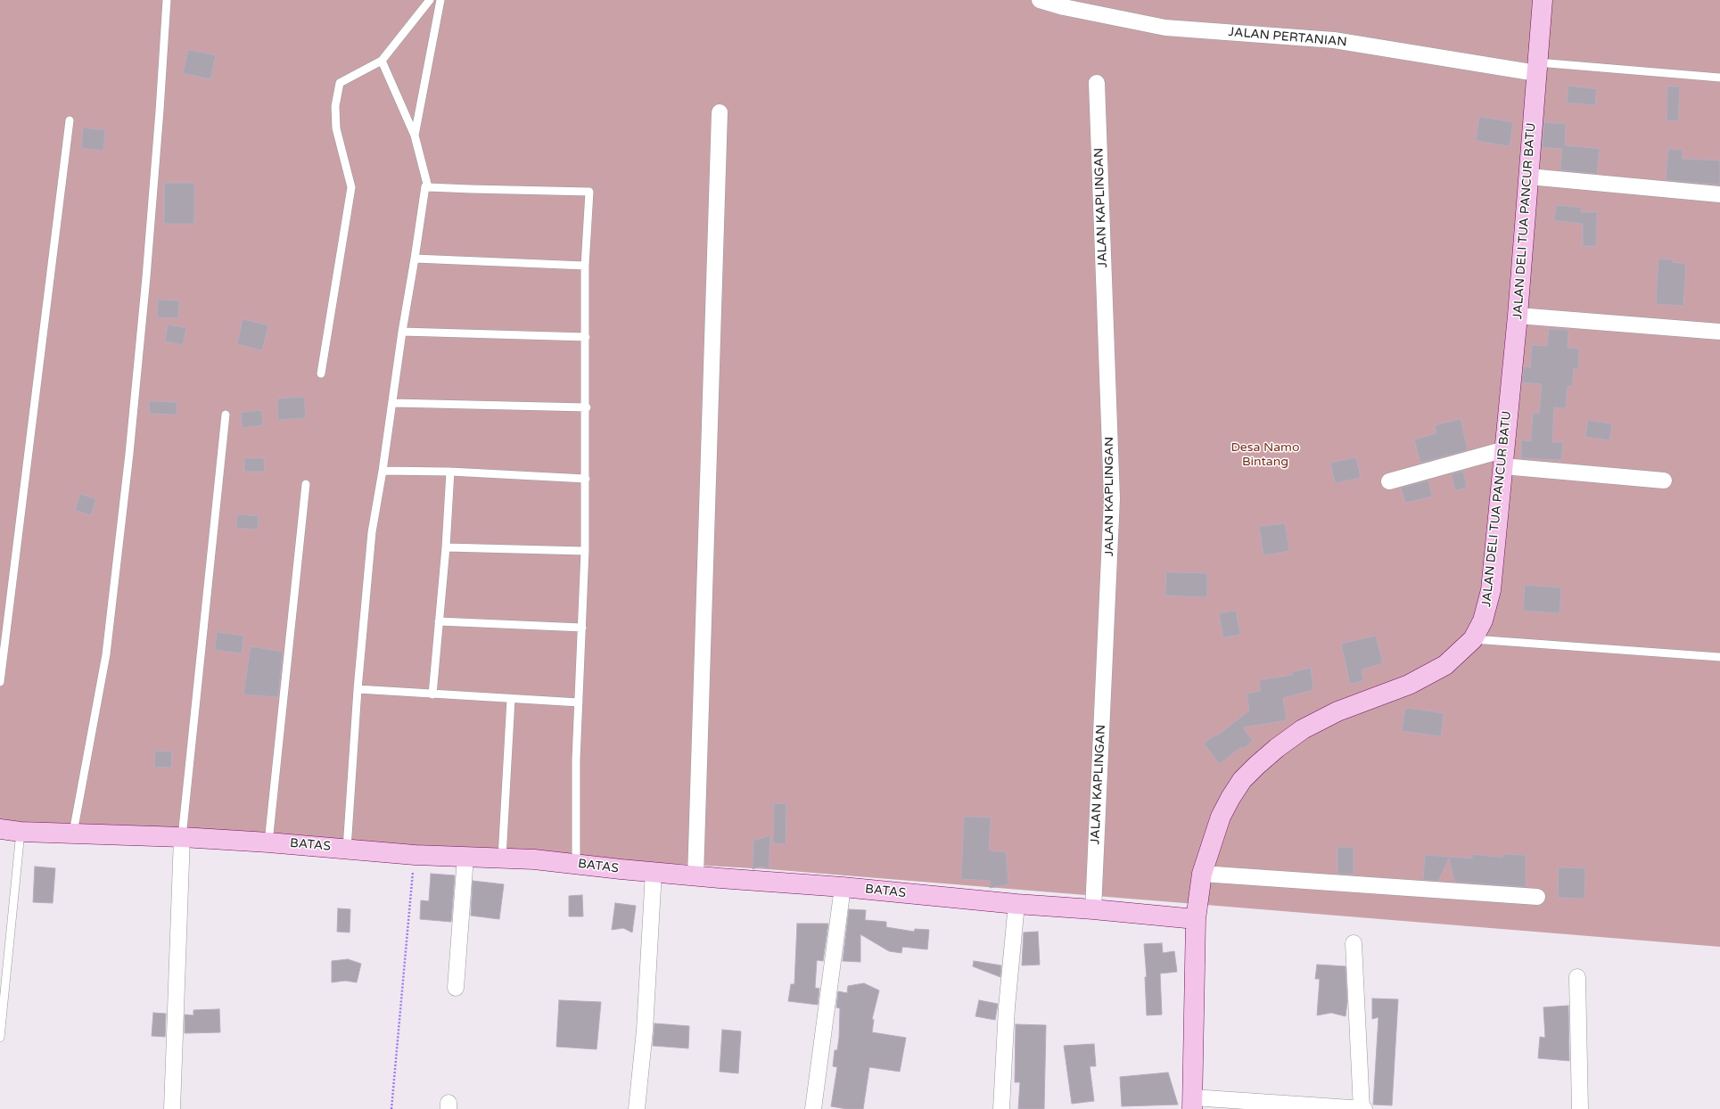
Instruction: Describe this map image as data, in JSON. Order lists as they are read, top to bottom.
{
  "streets": {
    "main road": ["JALAN DELI TUA PANCUR BATU", "BATAS"],
    "street": ["JALAN PERTANIAN", "JALAN KAPLINGAN"]
  },
  "crossings": [
    ["JALAN PERTANIAN", "JALAN DELI TUA PANCUR BATU"],
    ["JALAN KAPLINGAN", "BATAS"],
    ["JALAN DELI TUA PANCUR BATU", "BATAS"]
  ],
  "parks": ["Desa Namo Bintang"]
}
